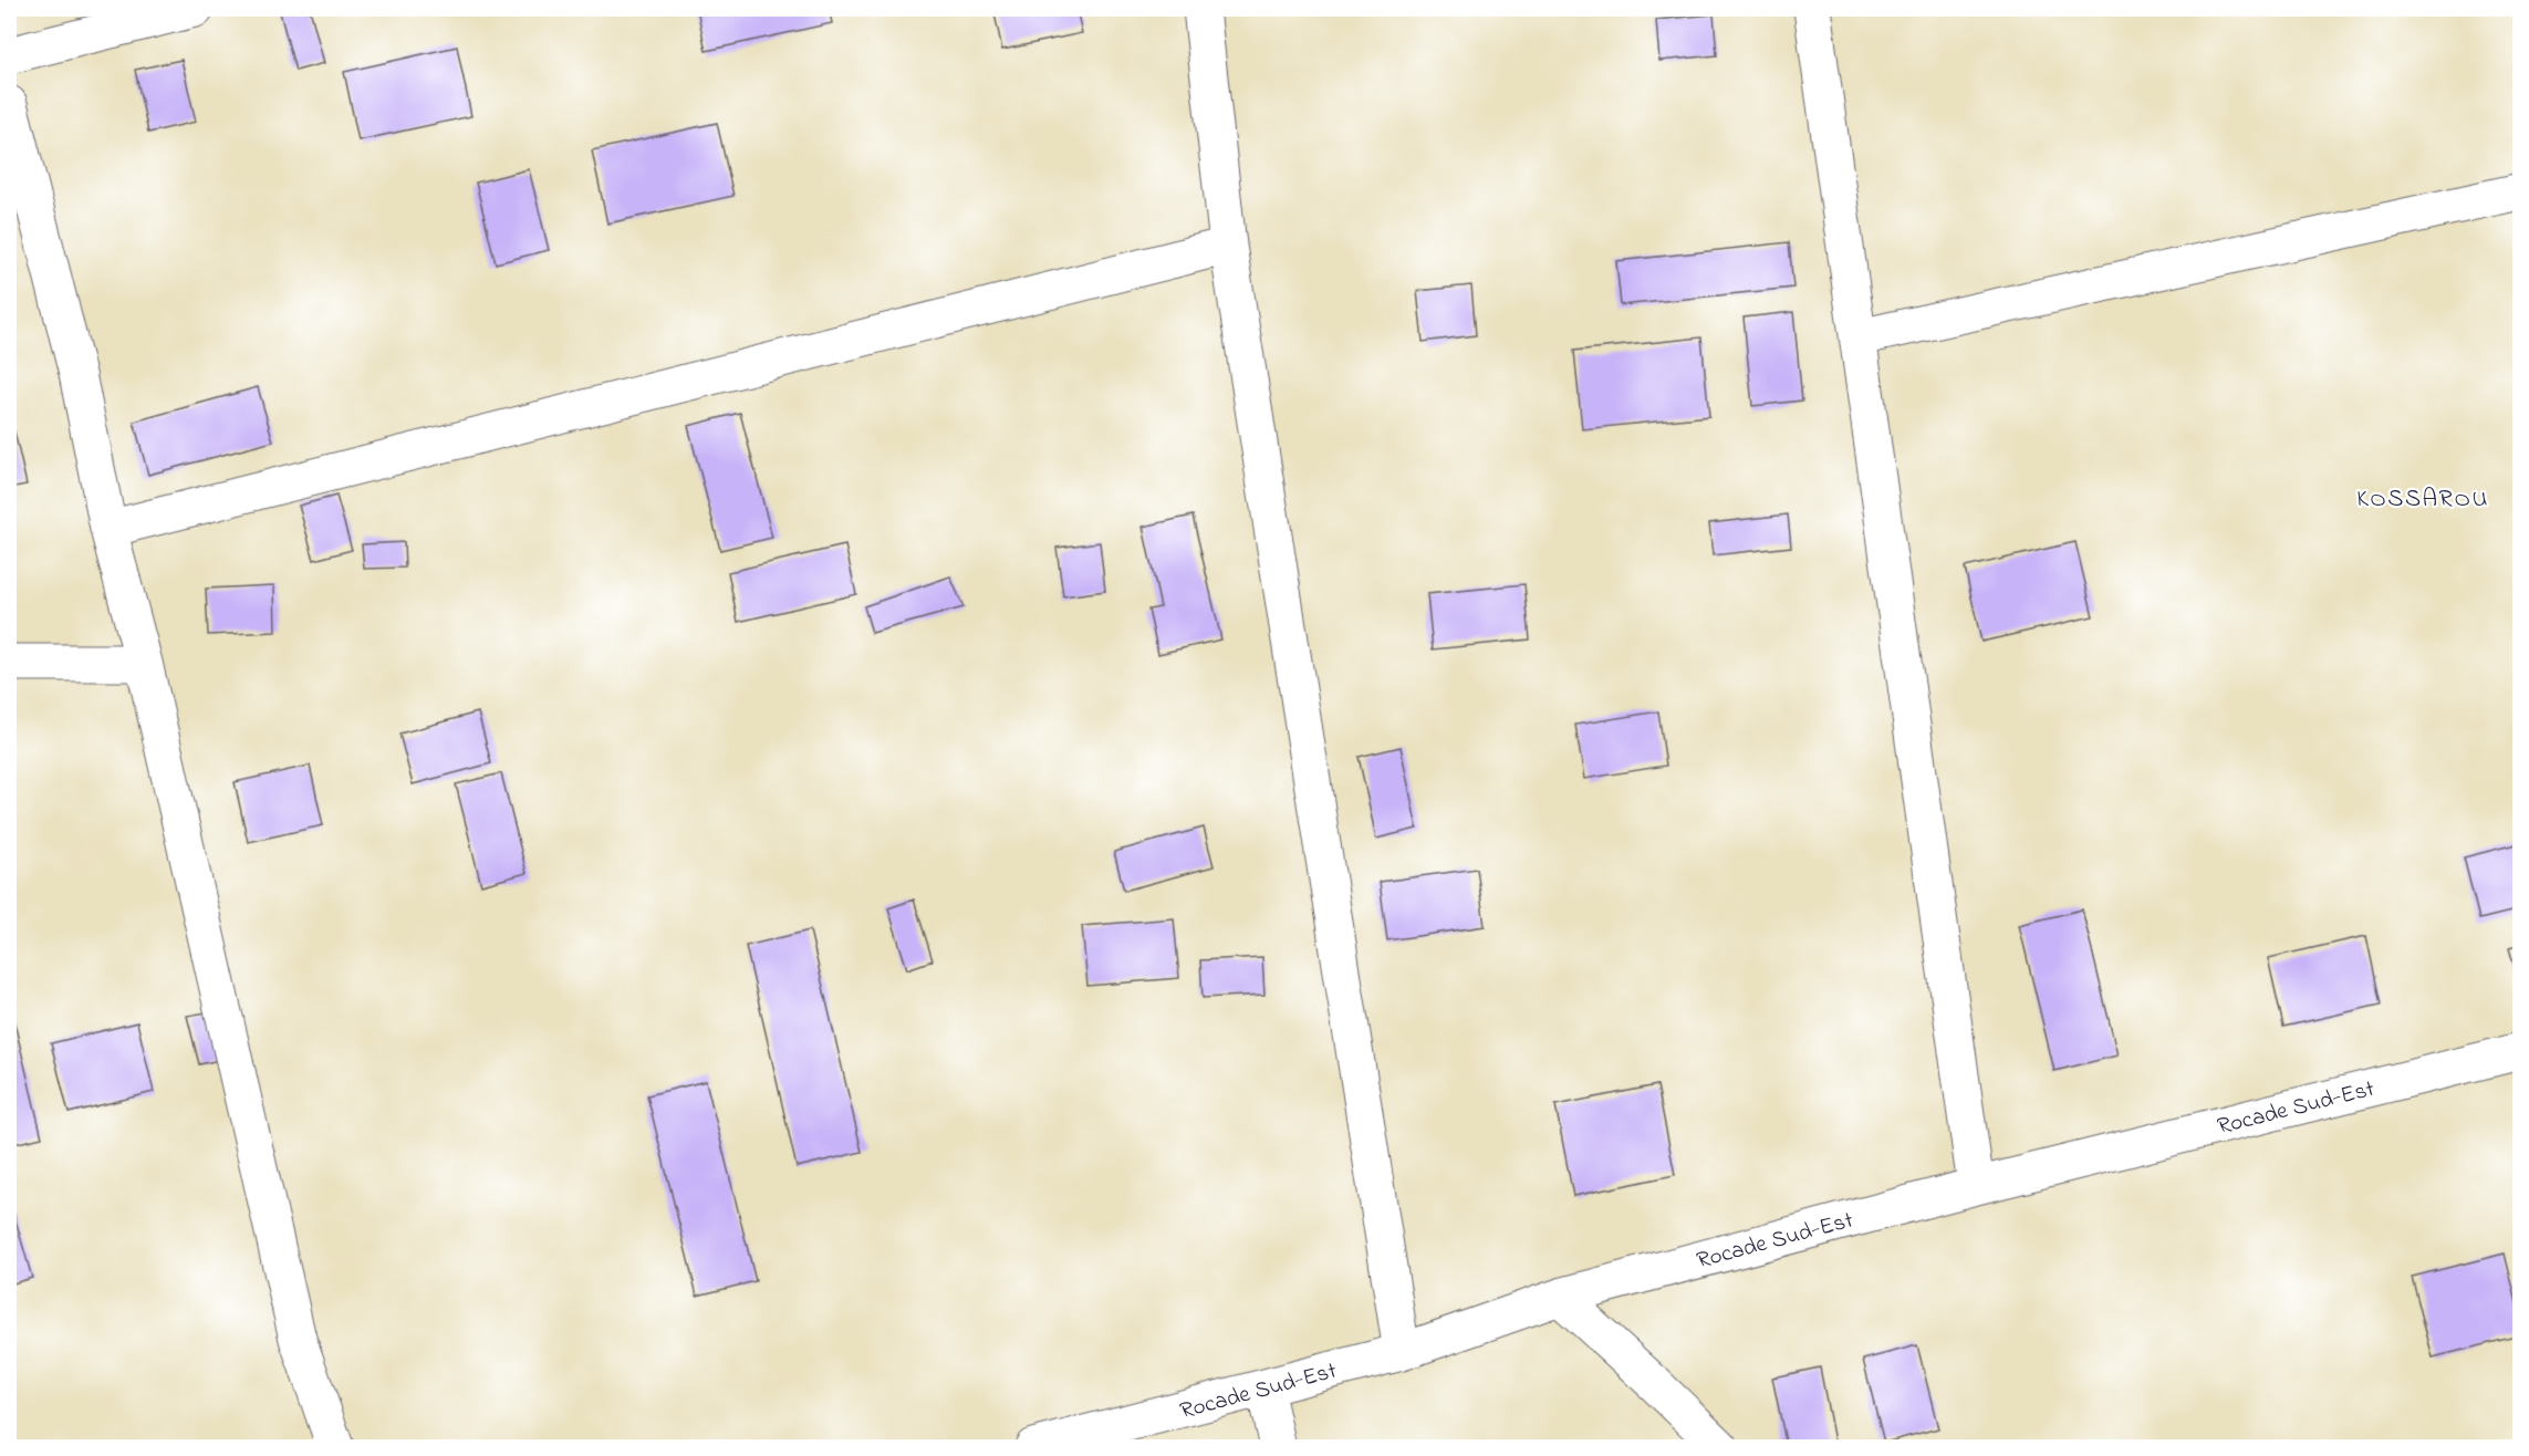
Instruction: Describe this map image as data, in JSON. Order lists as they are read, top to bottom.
{
  "streets": {
    "street": ["Rocade Sud-Est"]
  },
  "districts": ["KOSSAROU"]
}
